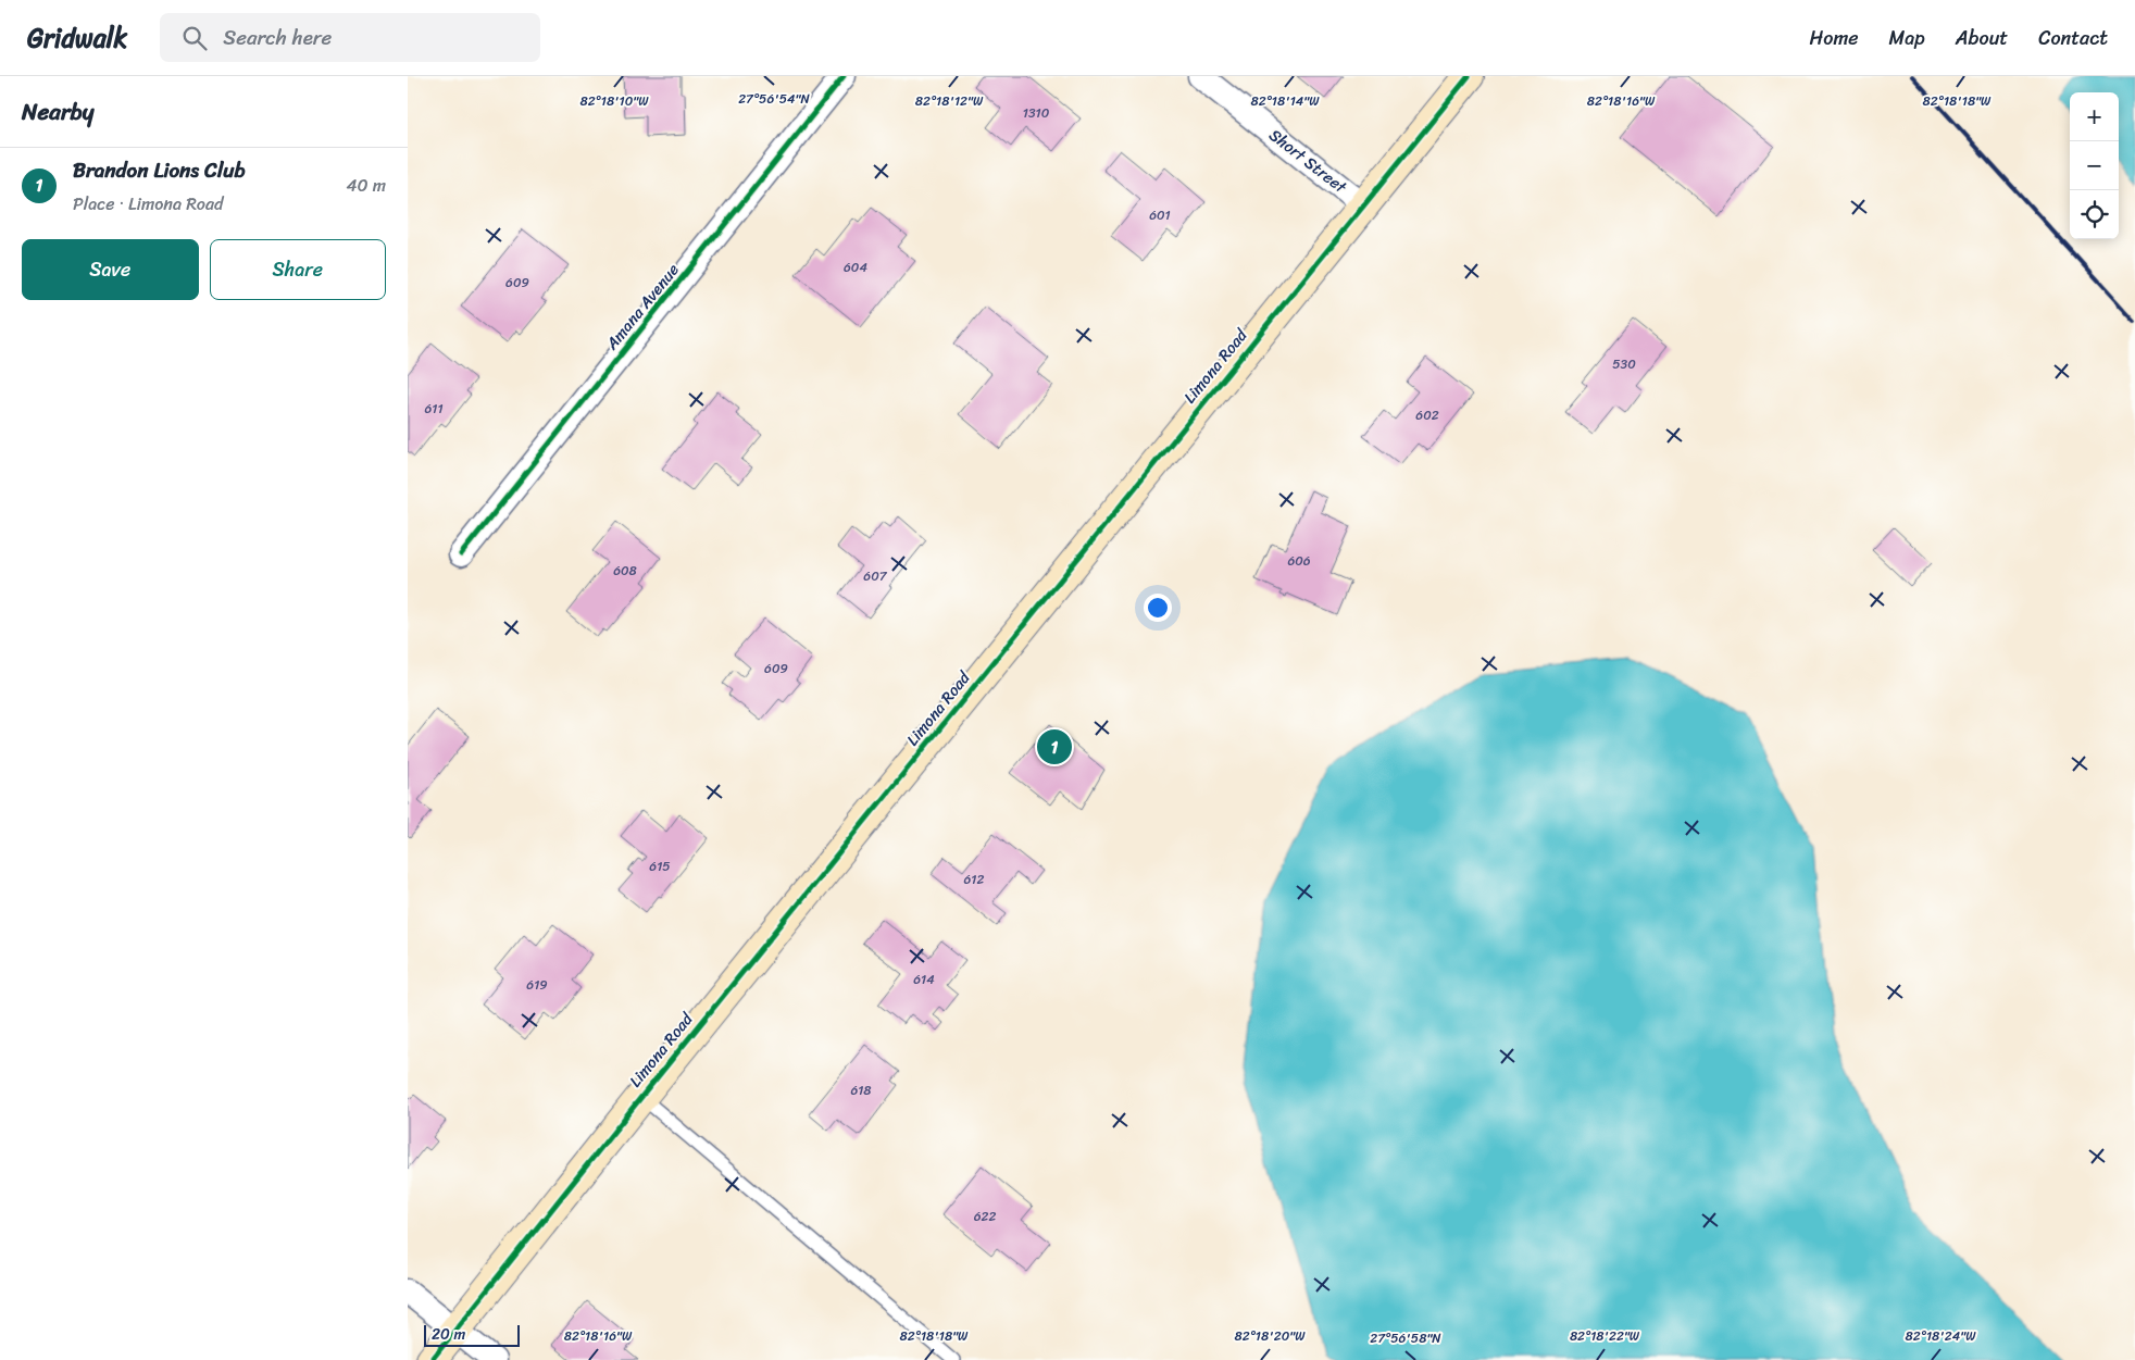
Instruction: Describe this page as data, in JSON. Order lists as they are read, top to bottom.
{
  "streets": {
    "street": ["Short Street", "Amana Avenue", "Limona Road"]
  },
  "crossings": [
    ["Short Street", "Limona Road"]
  ],
  "house_numbers": [
    "1310",
    "601",
    "604",
    "609",
    "530",
    "611",
    "602",
    "606",
    "608",
    "607",
    "609",
    "615",
    "612",
    "614",
    "619",
    "618",
    "622"
  ],
  "scale_bar": "20 m",
  "page": {
    "header": "Gridwalk",
    "search": "Search here",
    "nav": [
      "Home",
      "Map",
      "About",
      "Contact"
    ],
    "heading": "Nearby",
    "map_buttons": ["+", "−"],
    "list": [
      {
        "mark": "1",
        "name": "Brandon Lions Club",
        "note": "Place · Limona Road",
        "value": "40 m"
      }
    ],
    "buttons": ["Save", "Share"],
    "pins": "1",
    "scale": "20 m"
  },
  "coordinates": [
    "27°56'54\"N",
    "82°18'10\"W",
    "82°18'12\"W",
    "82°18'14\"W",
    "82°18'16\"W",
    "82°18'18\"W",
    "82°18'20\"W",
    "82°18'22\"W",
    "82°18'24\"W",
    "27°56'58\"N"
  ]
}
